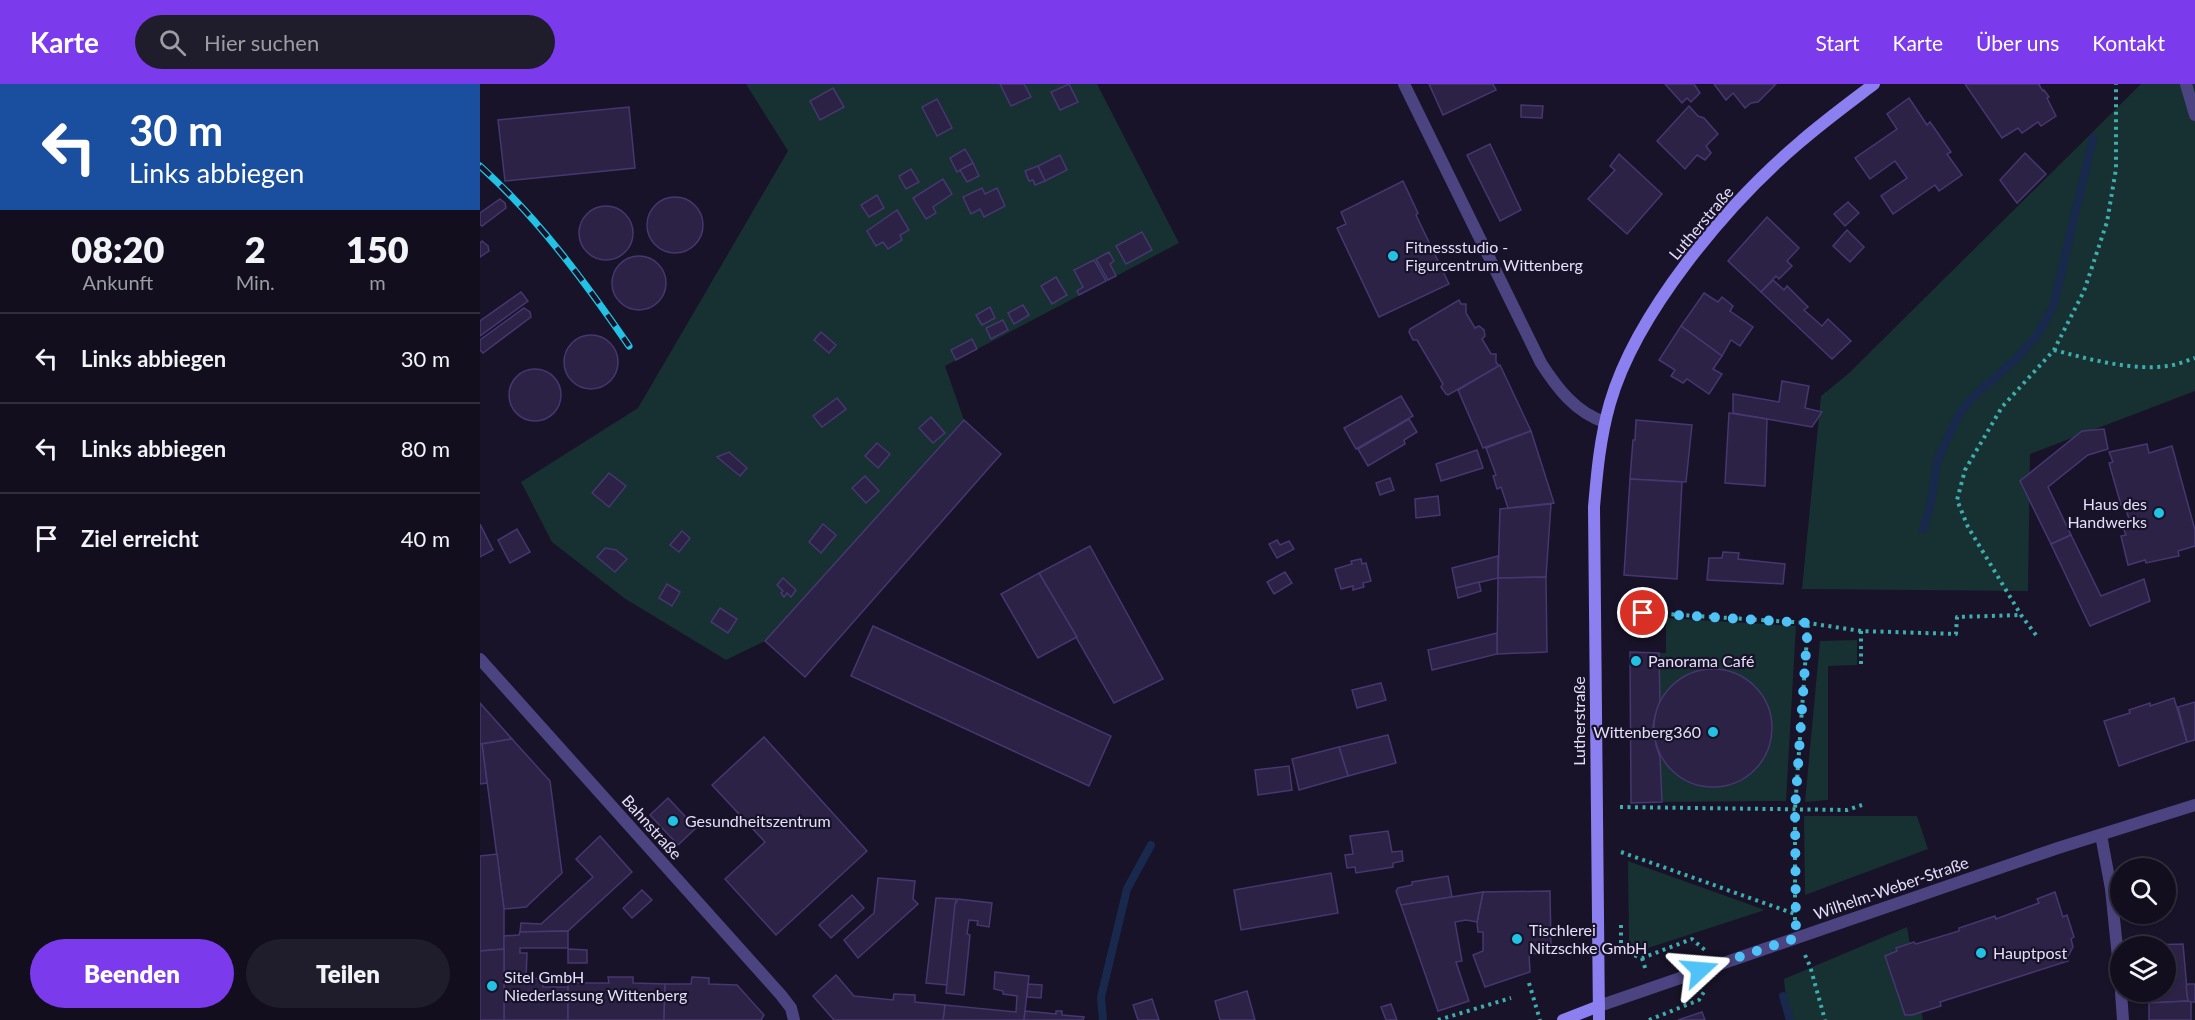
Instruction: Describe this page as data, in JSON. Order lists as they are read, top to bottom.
{
  "streets": {
    "street": ["Lutherstraße", "Bahnstraße", "Wilhelm-Weber-Straße"]
  },
  "crossings": [
    ["Lutherstraße", "Wilhelm-Weber-Straße"]
  ],
  "places": [
    "Fitnessstudio - Figurcentrum Wittenberg",
    "Haus des Handwerks",
    "Panorama Café",
    "Wittenberg360",
    "Gesundheitszentrum",
    "Tischlerei Nitzschke GmbH",
    "Hauptpost",
    "Sitel GmbH Niederlassung Wittenberg"
  ],
  "page": {
    "header": "Karte",
    "search": "Hier suchen",
    "nav": [
      "Start",
      "Karte",
      "Über uns",
      "Kontakt"
    ],
    "turn": ["30 m", "Links abbiegen"],
    "eta": [
      "08:20",
      "Ankunft",
      "2",
      "Min.",
      "150",
      "m"
    ],
    "list": [
      {
        "name": "Links abbiegen",
        "value": "30 m"
      },
      {
        "name": "Links abbiegen",
        "value": "80 m"
      },
      {
        "name": "Ziel erreicht",
        "value": "40 m"
      }
    ],
    "buttons": ["Beenden", "Teilen"]
  }
}
